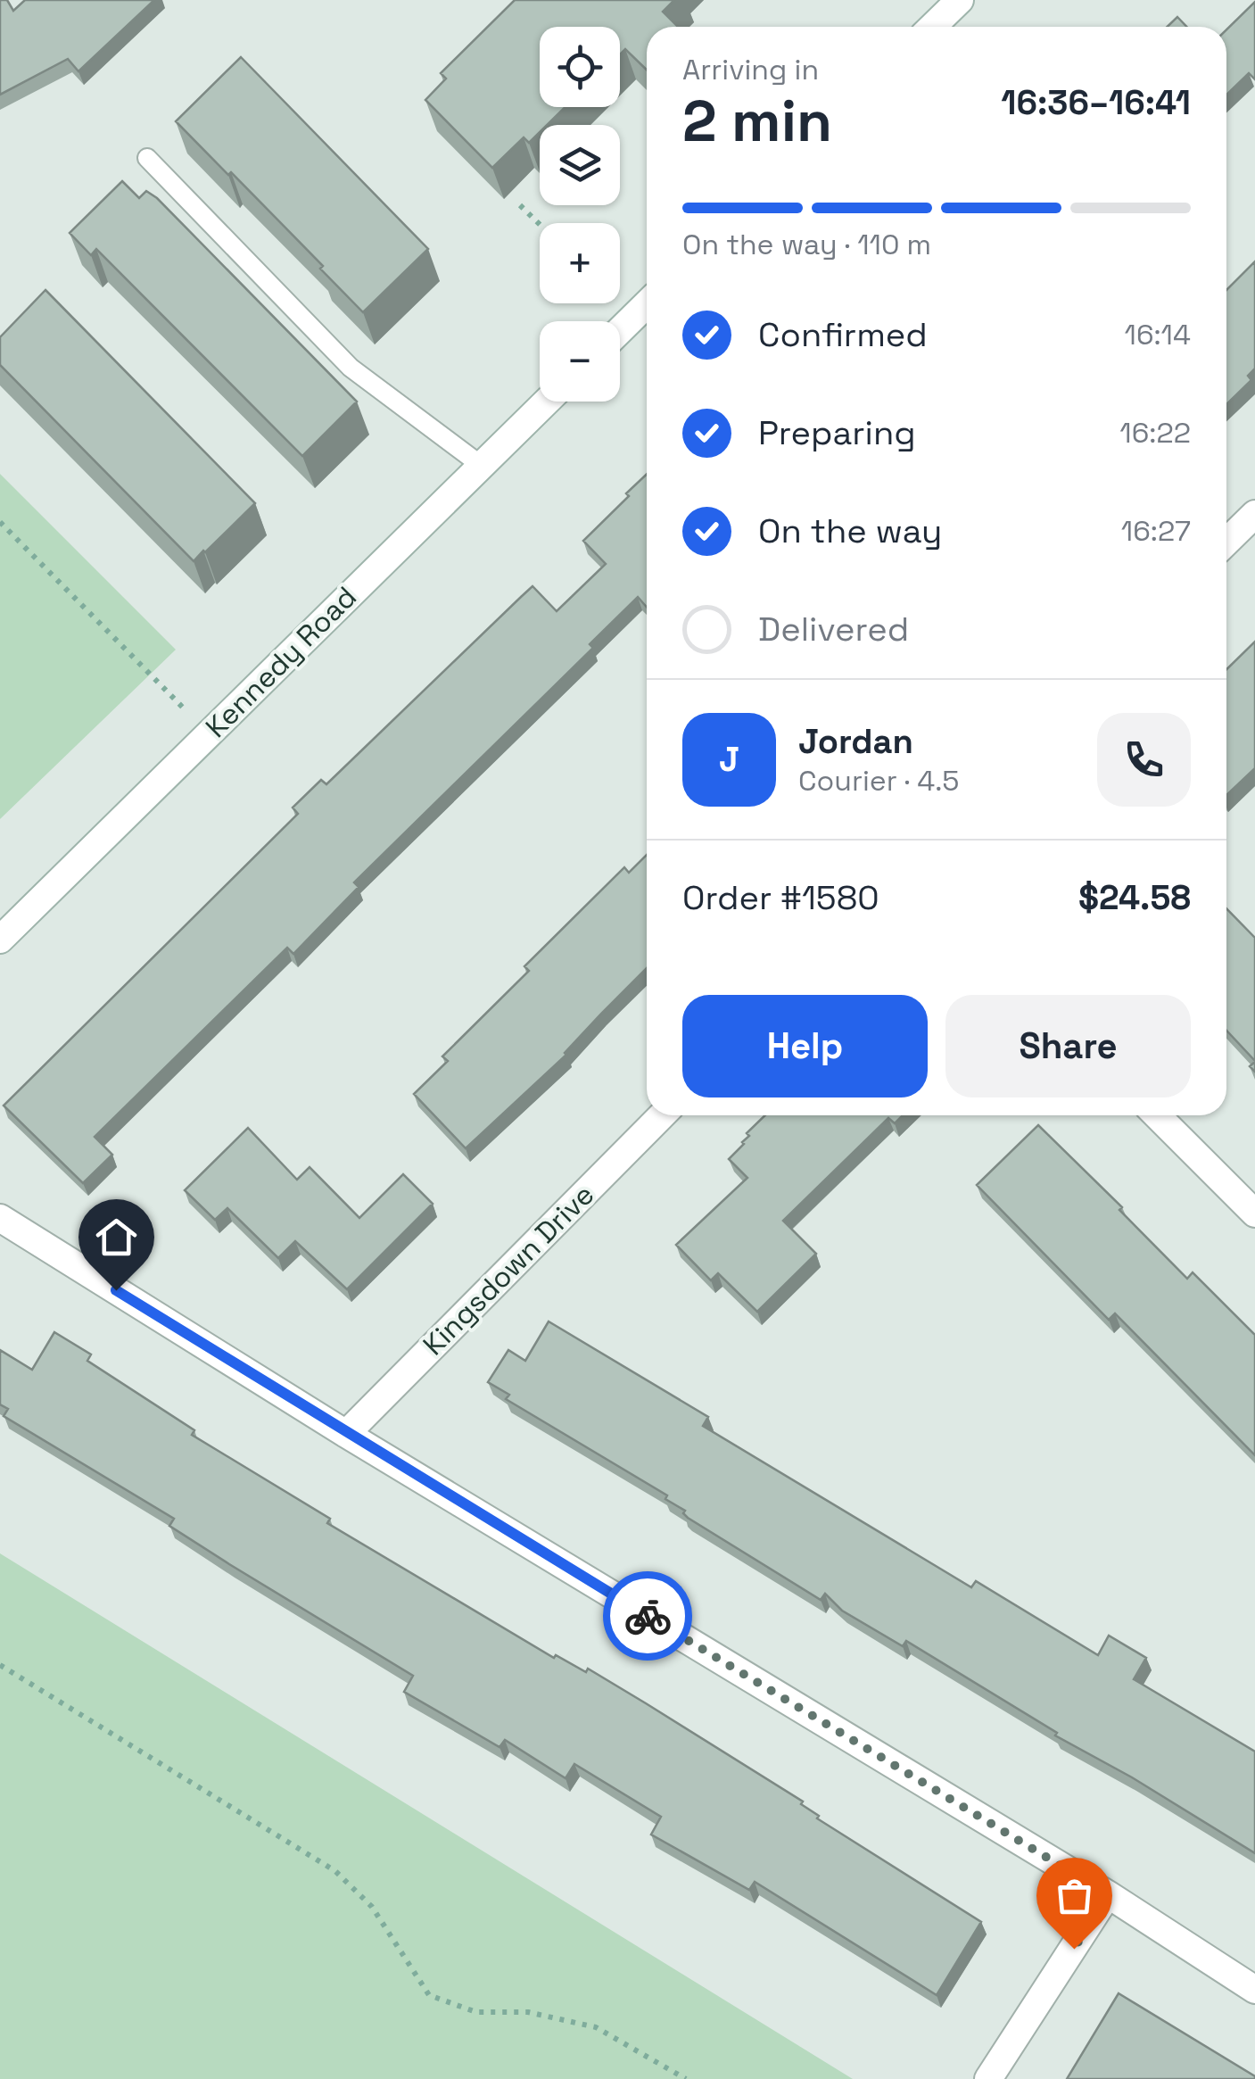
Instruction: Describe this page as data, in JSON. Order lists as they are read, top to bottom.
{
  "streets": {
    "street": ["Kennedy Road", "Kingsdown Drive"]
  },
  "page": {
    "map_buttons": ["+", "−"],
    "heading": ["2 min", "Arriving in", "16:36–16:41"],
    "panel": [
      "Jordan",
      "Courier · 4.5",
      "Order #1580",
      "$24.58"
    ],
    "bar": "On the way · 110 m",
    "list": [
      ["Confirmed", "16:14"],
      ["Preparing", "16:22"],
      ["On the way", "16:27"],
      "Delivered"
    ],
    "round": "J",
    "buttons": ["Help", "Share"]
  }
}
